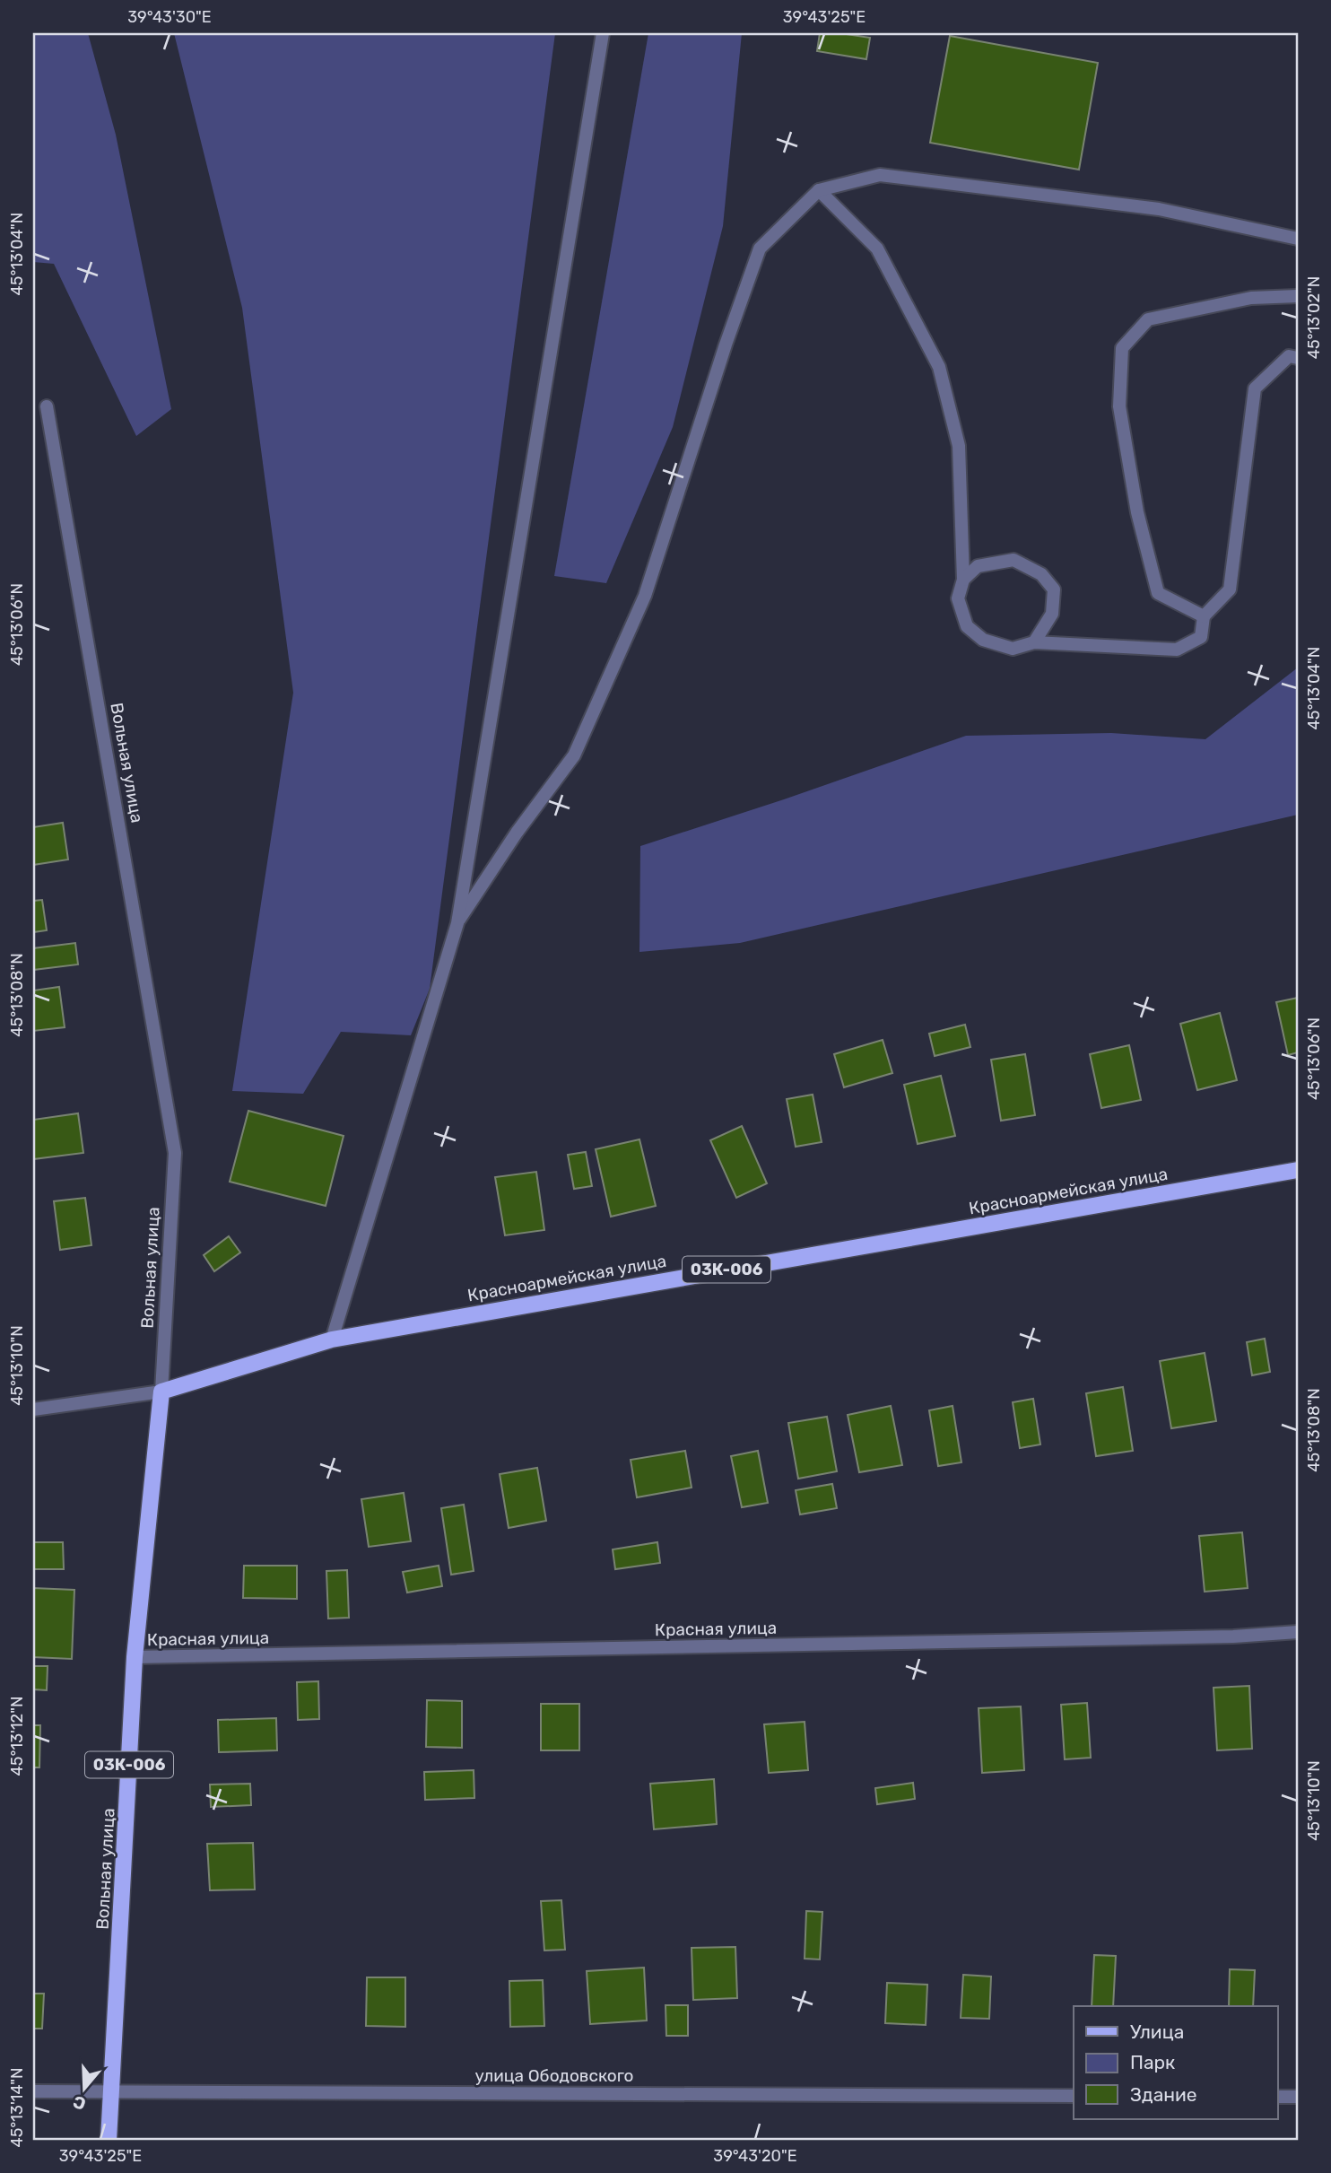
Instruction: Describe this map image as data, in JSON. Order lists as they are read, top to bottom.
{
  "streets": {
    "main road": ["Вольная улица", "Красноармейская улица", "03К-006"],
    "street": ["Красная улица", "улица Ободовского"]
  },
  "crossings": [
    ["Вольная улица", "Красноармейская улица"],
    ["Вольная улица", "Красная улица"],
    ["Вольная улица", "улица Ободовского"]
  ],
  "legend": ["Улица", "Парк", "Здание"],
  "north": "bottom",
  "coordinates": [
    "39°43'30\"E",
    "39°43'25\"E",
    "45°13'04\"N",
    "45°13'02\"N",
    "45°13'06\"N",
    "45°13'08\"N",
    "45°13'10\"N",
    "45°13'12\"N",
    "45°13'14\"N",
    "39°43'20\"E"
  ]
}
